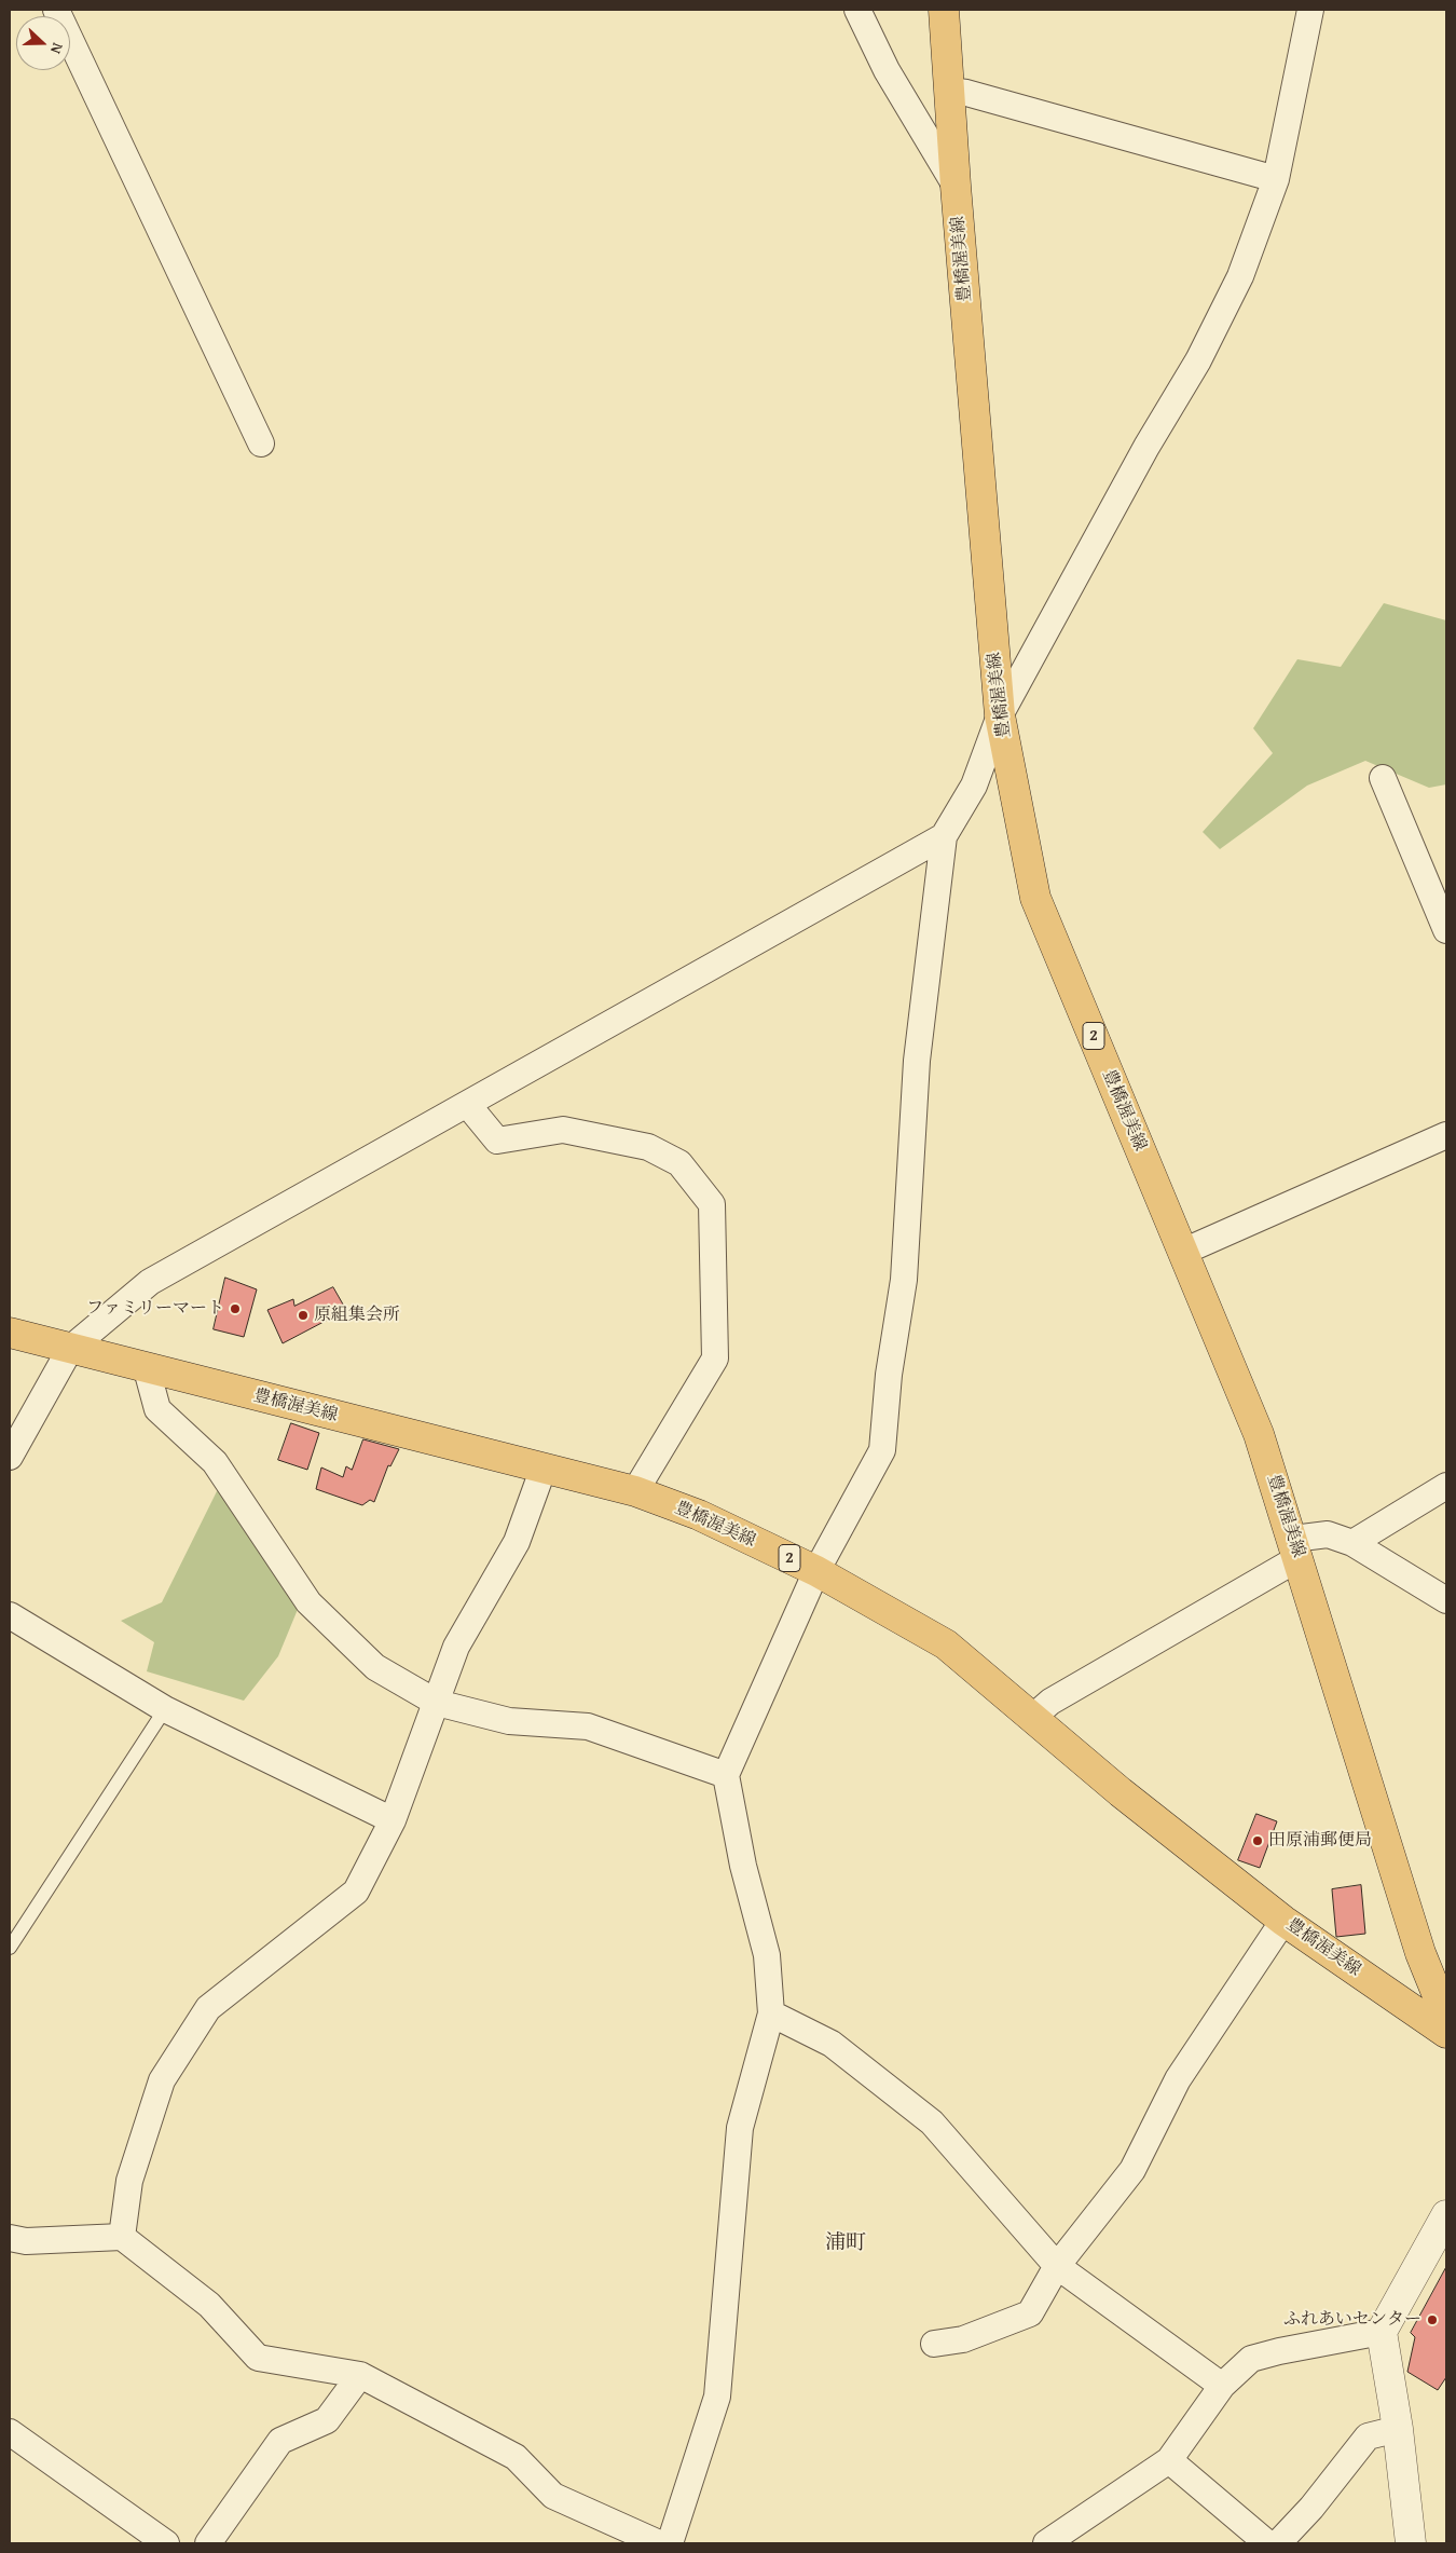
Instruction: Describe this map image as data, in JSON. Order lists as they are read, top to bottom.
{
  "streets": {
    "main road": ["豊橋渥美線", "2"]
  },
  "districts": ["浦町"],
  "places": [
    "ファミリーマート",
    "原組集会所",
    "田原浦郵便局",
    "ふれあいセンター"
  ],
  "north": "right"
}
